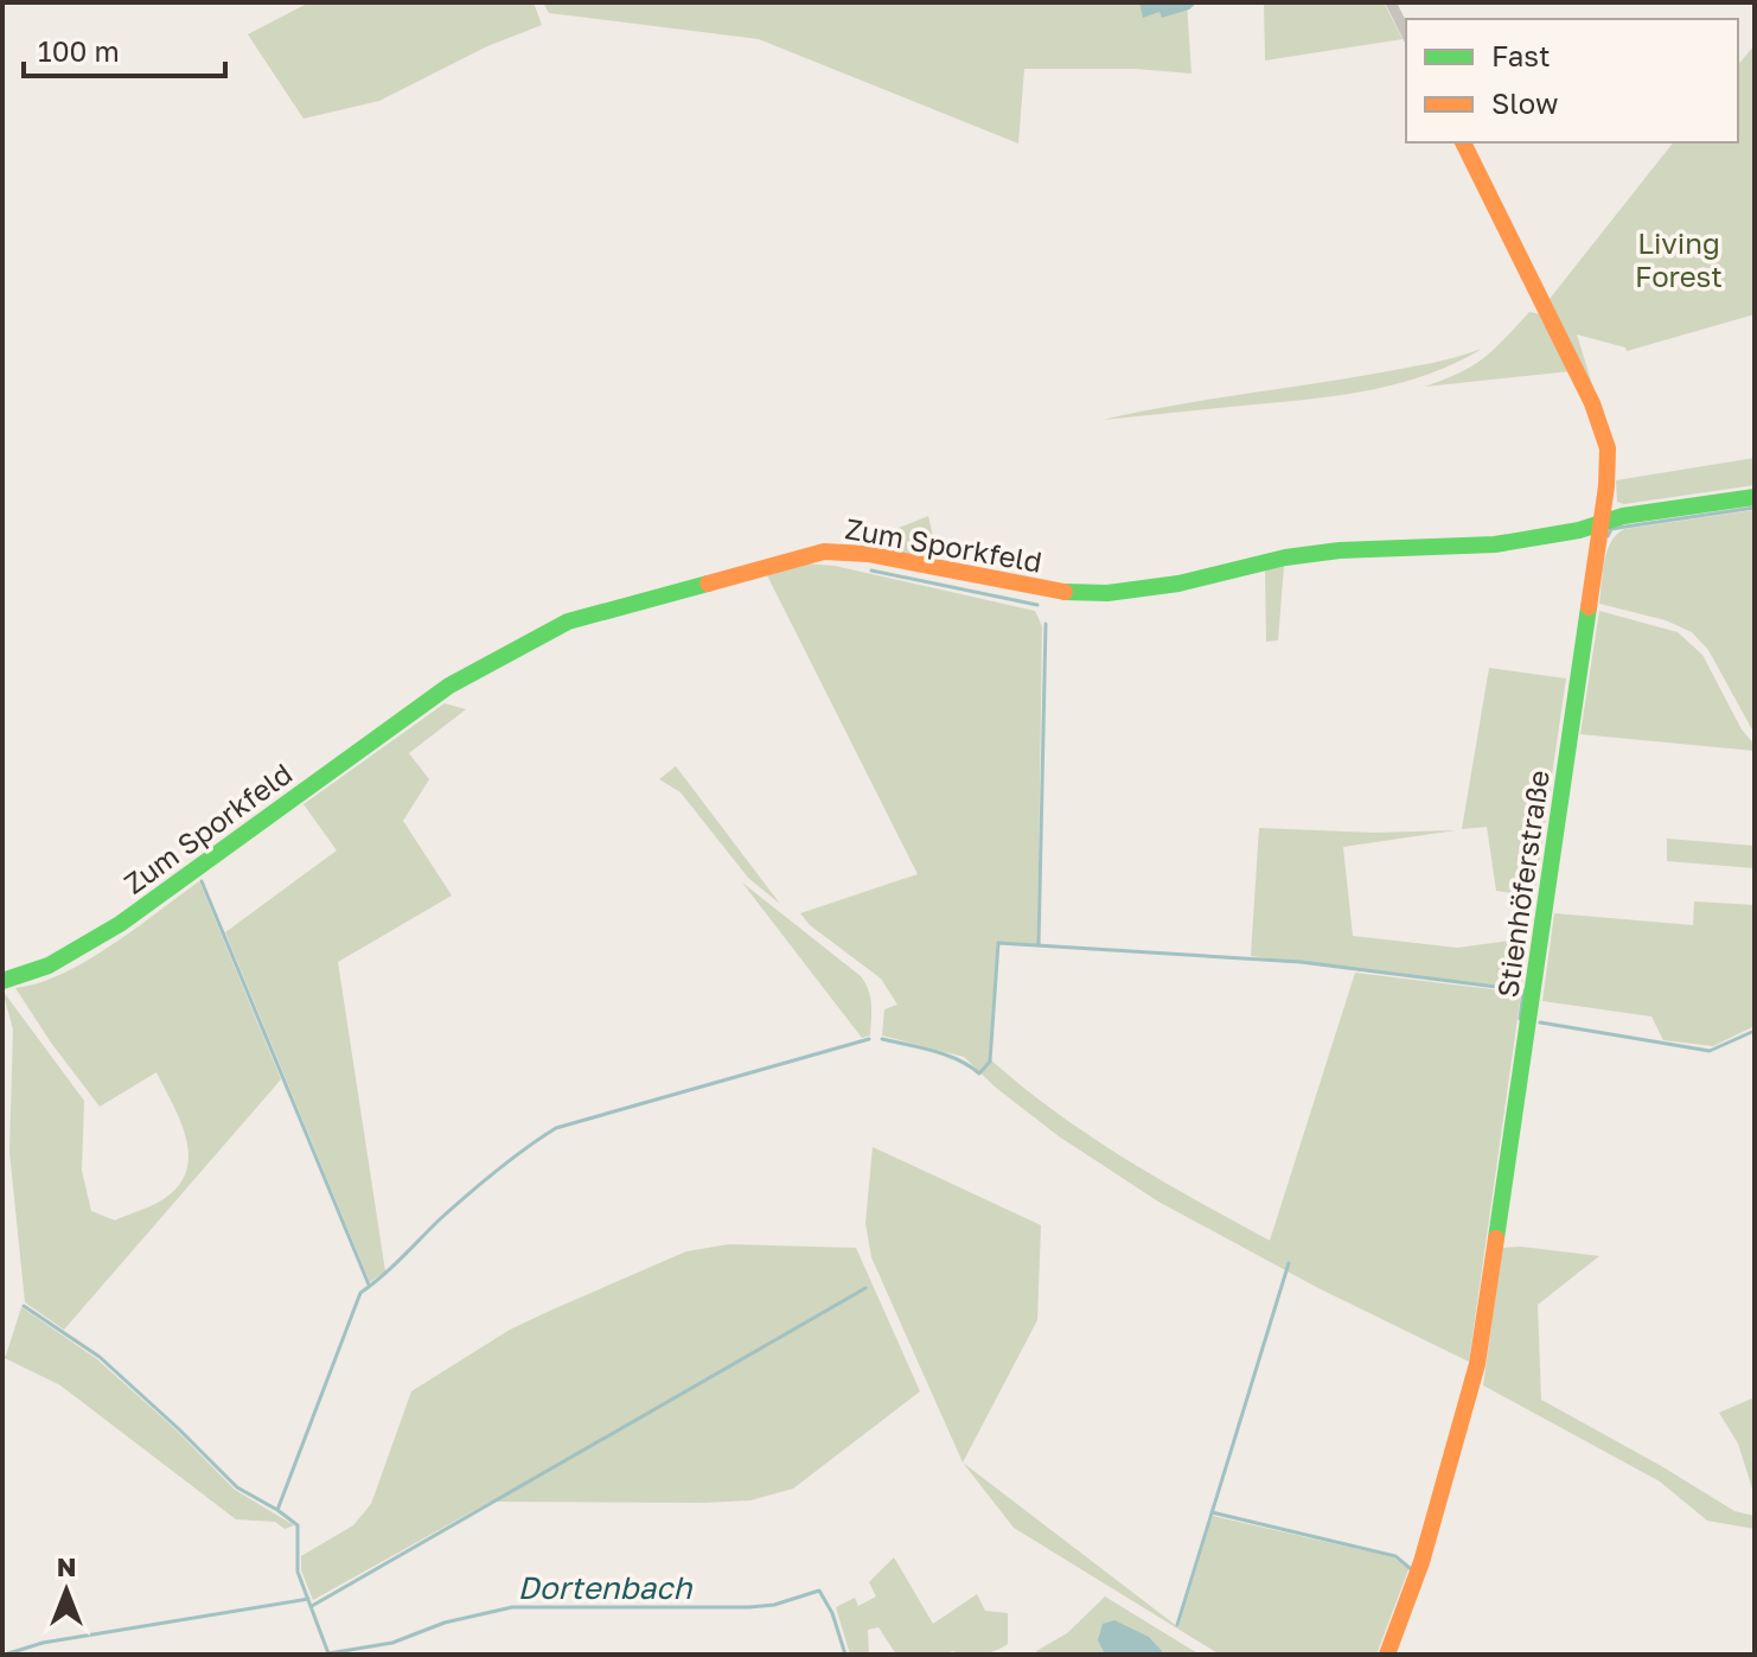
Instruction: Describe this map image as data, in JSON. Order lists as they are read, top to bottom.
{
  "streets": {
    "street": ["Zum Sporkfeld", "Stienhöferstraße"]
  },
  "crossings": [
    ["Zum Sporkfeld", "Stienhöferstraße"]
  ],
  "water": ["Dortenbach"],
  "parks": ["Living Forest"],
  "legend": ["Fast", "Slow"],
  "scale_bar": "100 m",
  "north": "top"
}
